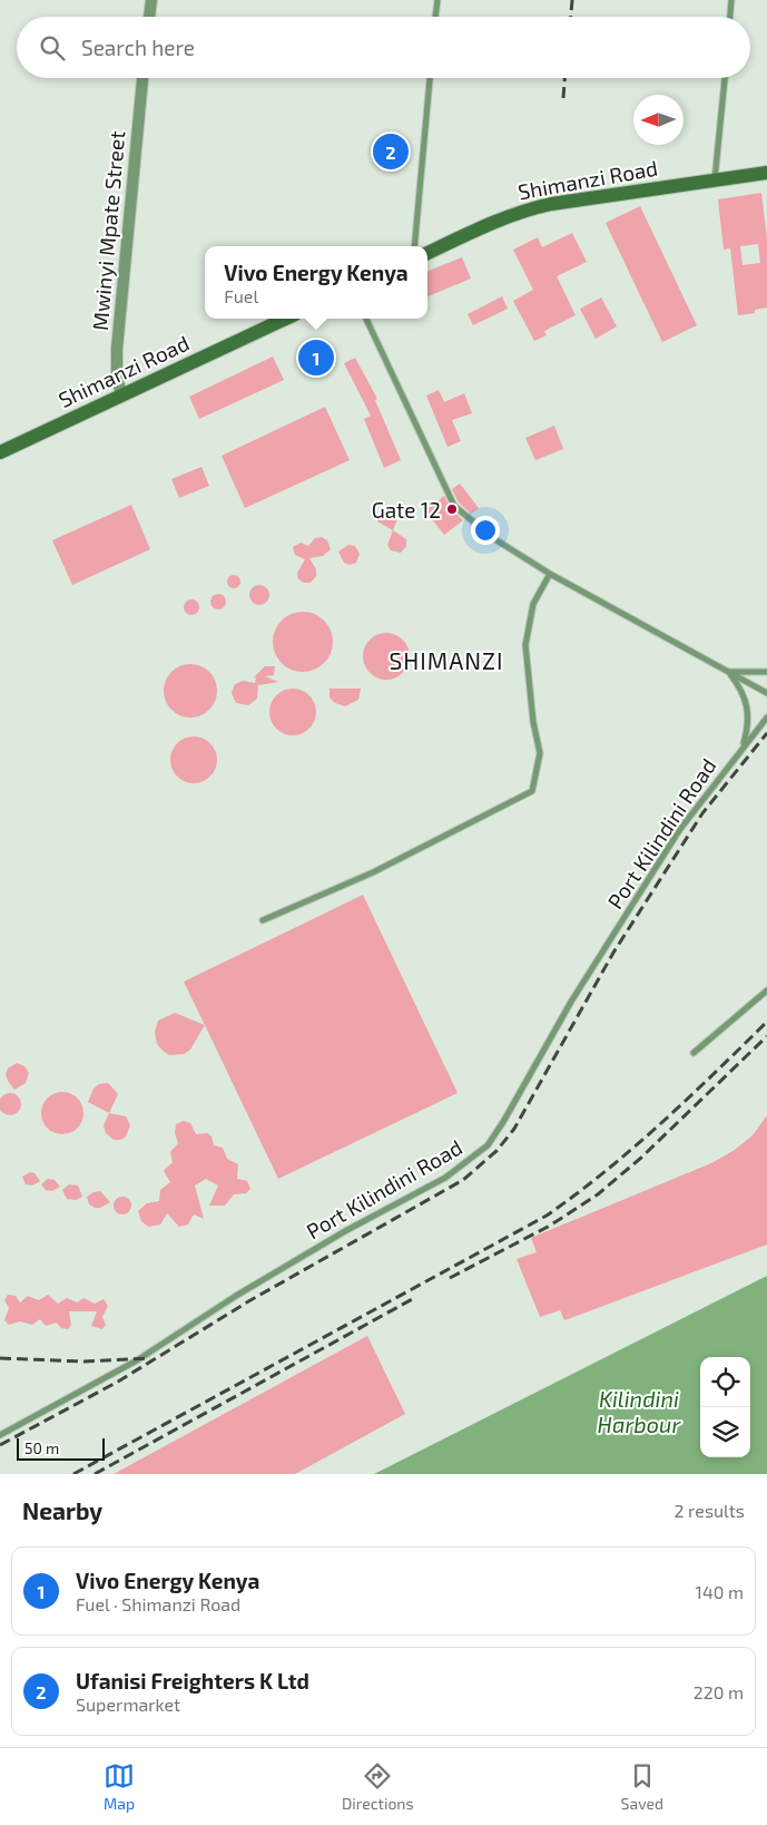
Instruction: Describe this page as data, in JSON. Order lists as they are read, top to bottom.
{
  "streets": {
    "main road": ["Shimanzi Road"],
    "street": ["Mwinyi Mpate Street"],
    "lane": ["Port Kilindini Road"]
  },
  "crossings": [
    ["Shimanzi Road", "Mwinyi Mpate Street"]
  ],
  "districts": ["SHIMANZI"],
  "water": ["Kilindini Harbour"],
  "places": ["Gate 12"],
  "scale_bar": "50 m",
  "north": "left",
  "page": {
    "search": "Search here",
    "pins": ["2", "1"],
    "popup": ["Vivo Energy Kenya", "Fuel"],
    "scale": "50 m",
    "heading": ["Nearby", "2 results"],
    "list": [
      {
        "mark": "1",
        "name": "Vivo Energy Kenya",
        "note": "Fuel · Shimanzi Road",
        "value": "140 m"
      },
      {
        "mark": "2",
        "name": "Ufanisi Freighters K Ltd",
        "note": "Supermarket",
        "value": "220 m"
      }
    ],
    "nav": ["Map", "Directions", "Saved"]
  }
}
